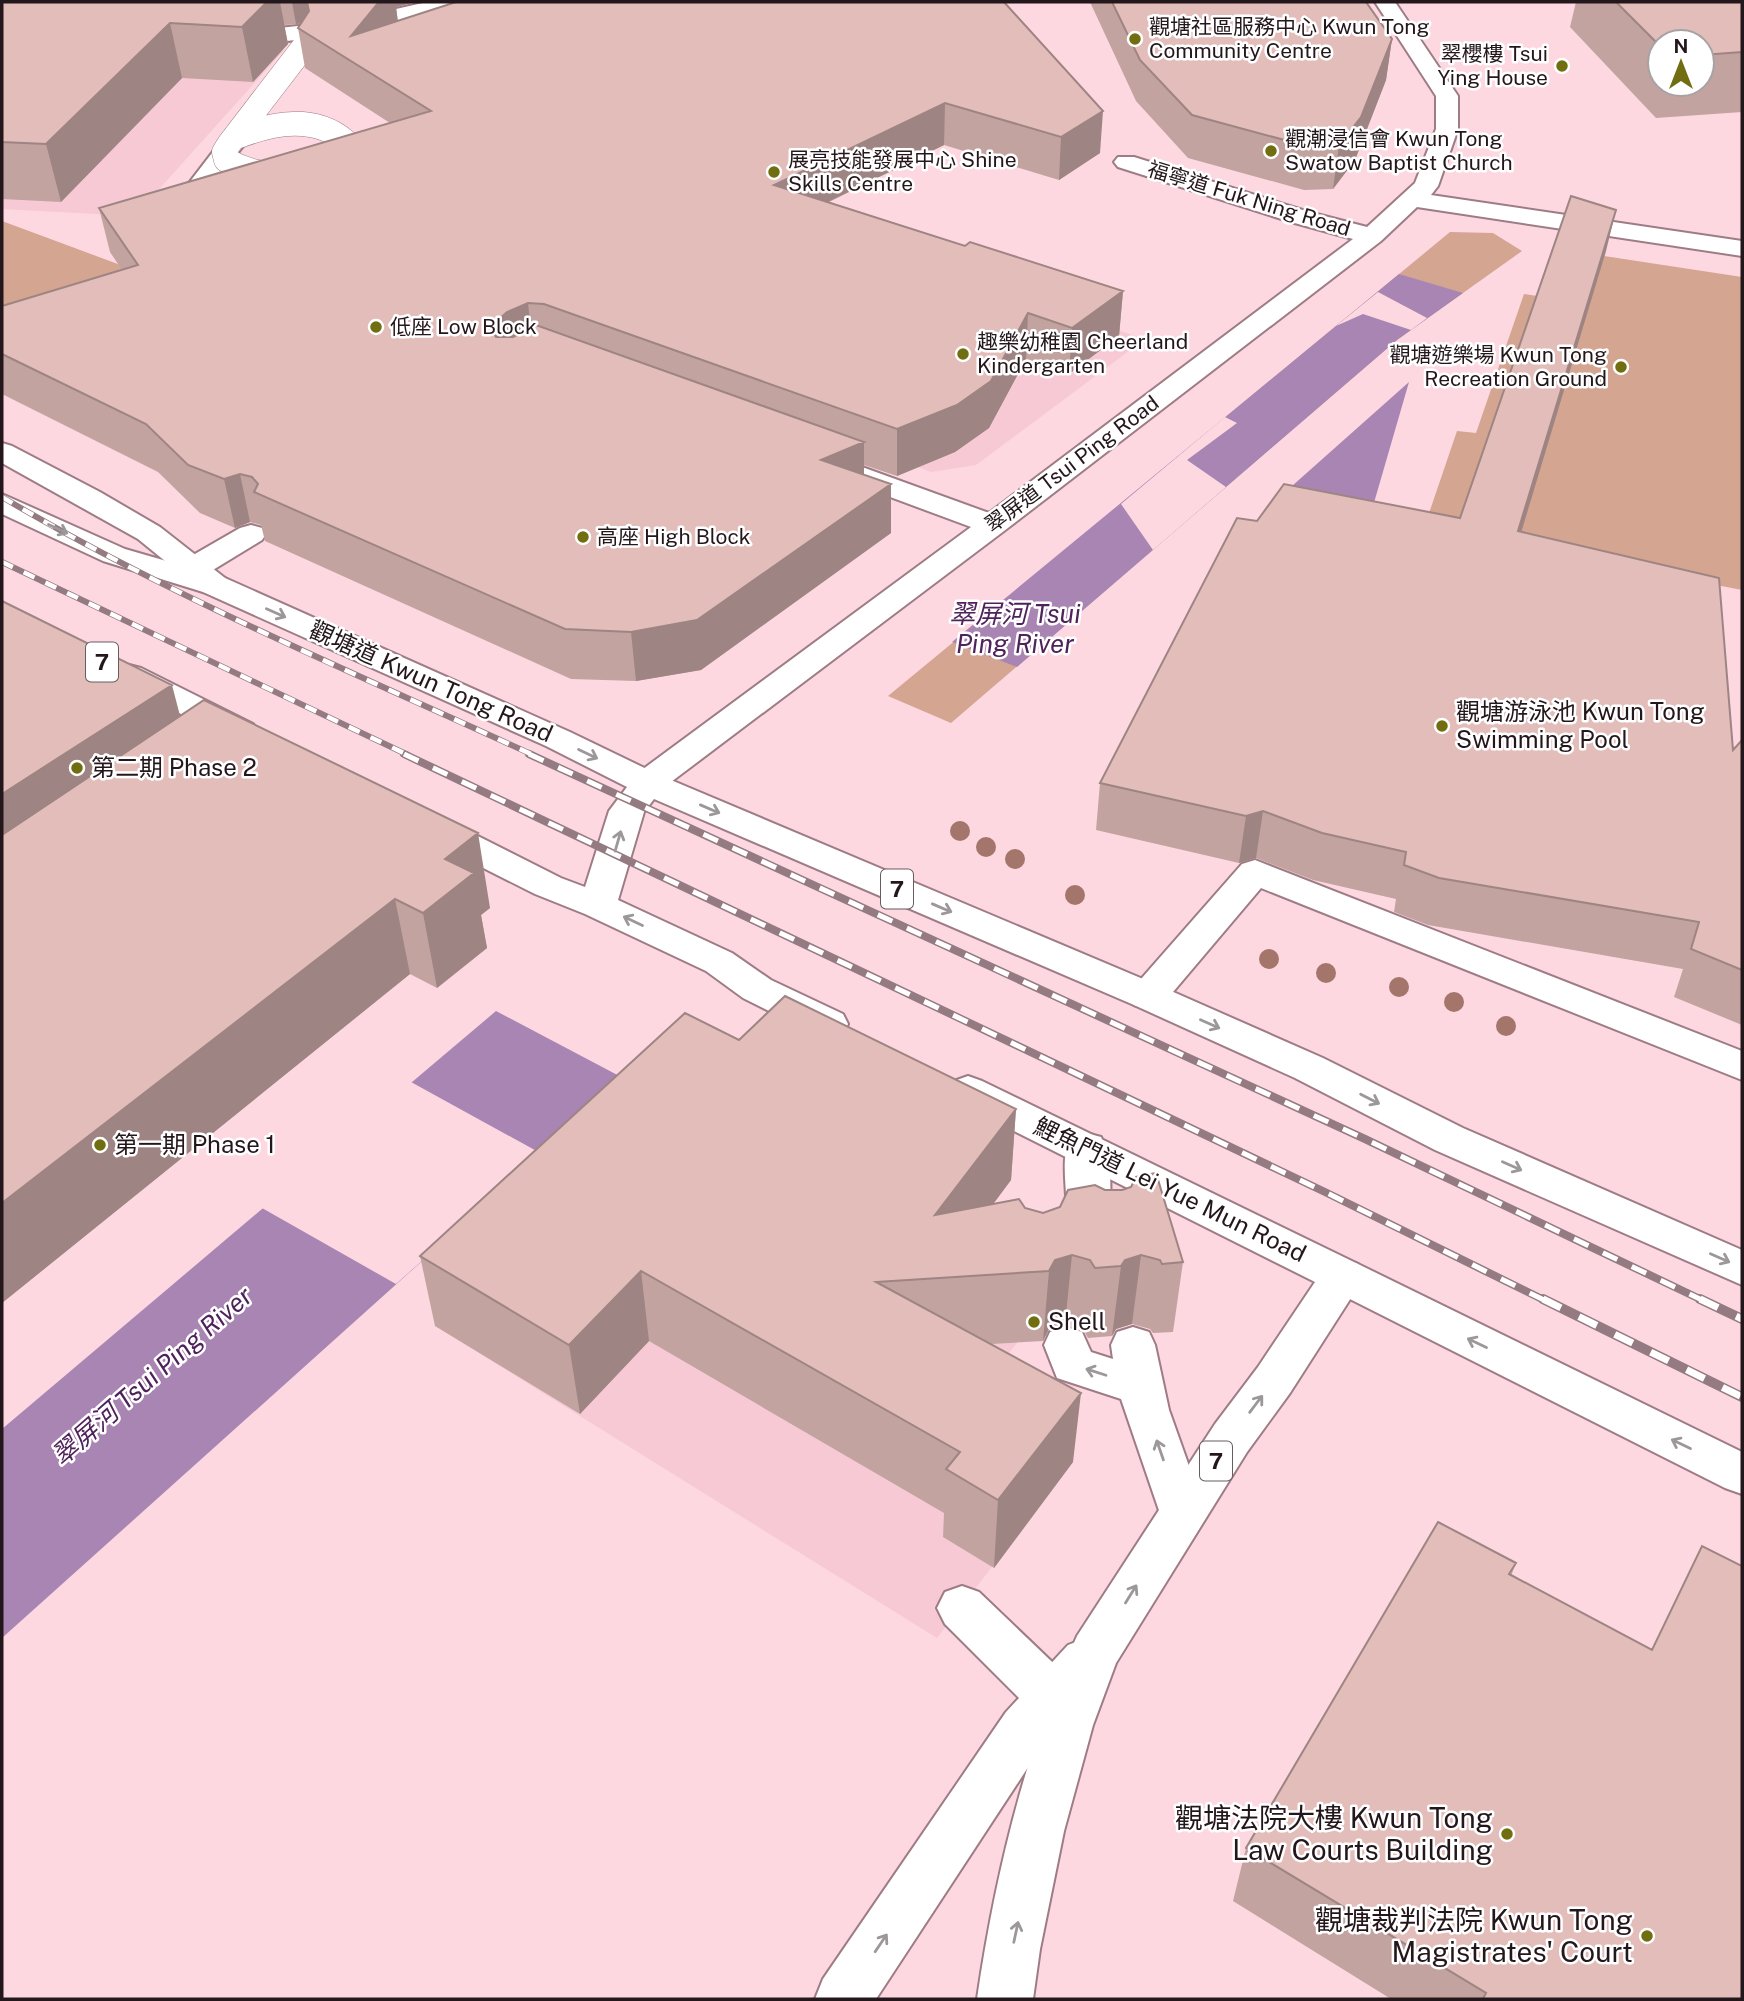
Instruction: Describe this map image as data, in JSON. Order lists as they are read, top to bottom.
{
  "streets": {
    "main road": [
      "福寧道 Fuk Ning Road",
      "翠屏道 Tsui Ping Road",
      "7",
      "觀塘道 Kwun Tong Road",
      "鯉魚門道 Lei Yue Mun Road"
    ]
  },
  "crossings": [
    ["福寧道 Fuk Ning Road", "翠屏道 Tsui Ping Road"],
    ["翠屏道 Tsui Ping Road", "7"],
    ["翠屏道 Tsui Ping Road", "觀塘道 Kwun Tong Road"],
    ["7", "觀塘道 Kwun Tong Road"],
    ["7", "鯉魚門道 Lei Yue Mun Road"]
  ],
  "water": ["翠屏河 Tsui Ping River"],
  "places": [
    "觀塘社區服務中心 Kwun Tong Community Centre",
    "翠櫻樓 Tsui Ying House",
    "觀潮浸信會 Kwun Tong Swatow Baptist Church",
    "展亮技能發展中心 Shine Skills Centre",
    "低座 Low Block",
    "趣樂幼稚園 Cheerland Kindergarten",
    "觀塘遊樂場 Kwun Tong Recreation Ground",
    "高座 High Block",
    "觀塘游泳池 Kwun Tong Swimming Pool",
    "第二期 Phase 2",
    "第一期 Phase 1",
    "Shell",
    "觀塘法院大樓 Kwun Tong Law Courts Building",
    "觀塘裁判法院 Kwun Tong Magistrates' Court"
  ],
  "north": "top"
}
